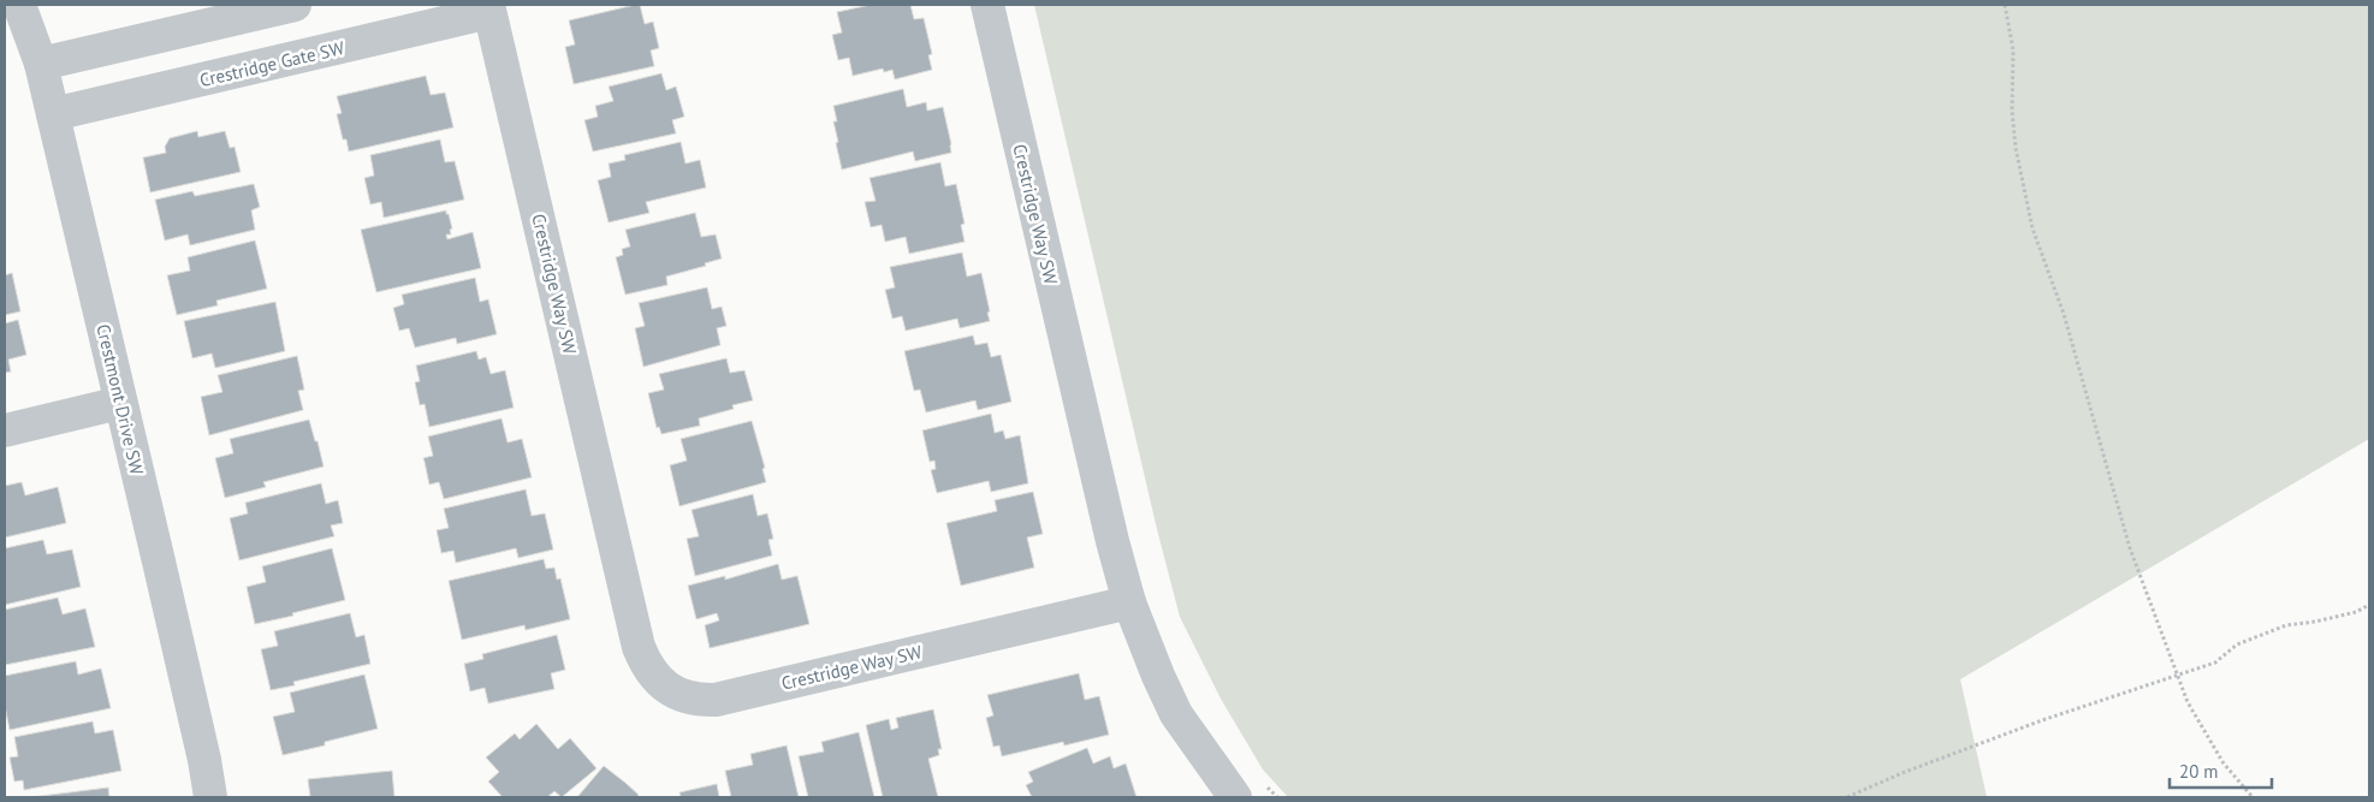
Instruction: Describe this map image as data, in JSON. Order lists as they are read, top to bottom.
{
  "streets": {
    "street": ["Crestridge Gate SW", "Crestridge Way SW", "Crestmont Drive SW"]
  },
  "crossings": [
    ["Crestridge Gate SW", "Crestridge Way SW"],
    ["Crestridge Gate SW", "Crestmont Drive SW"]
  ],
  "scale_bar": "20 m"
}
